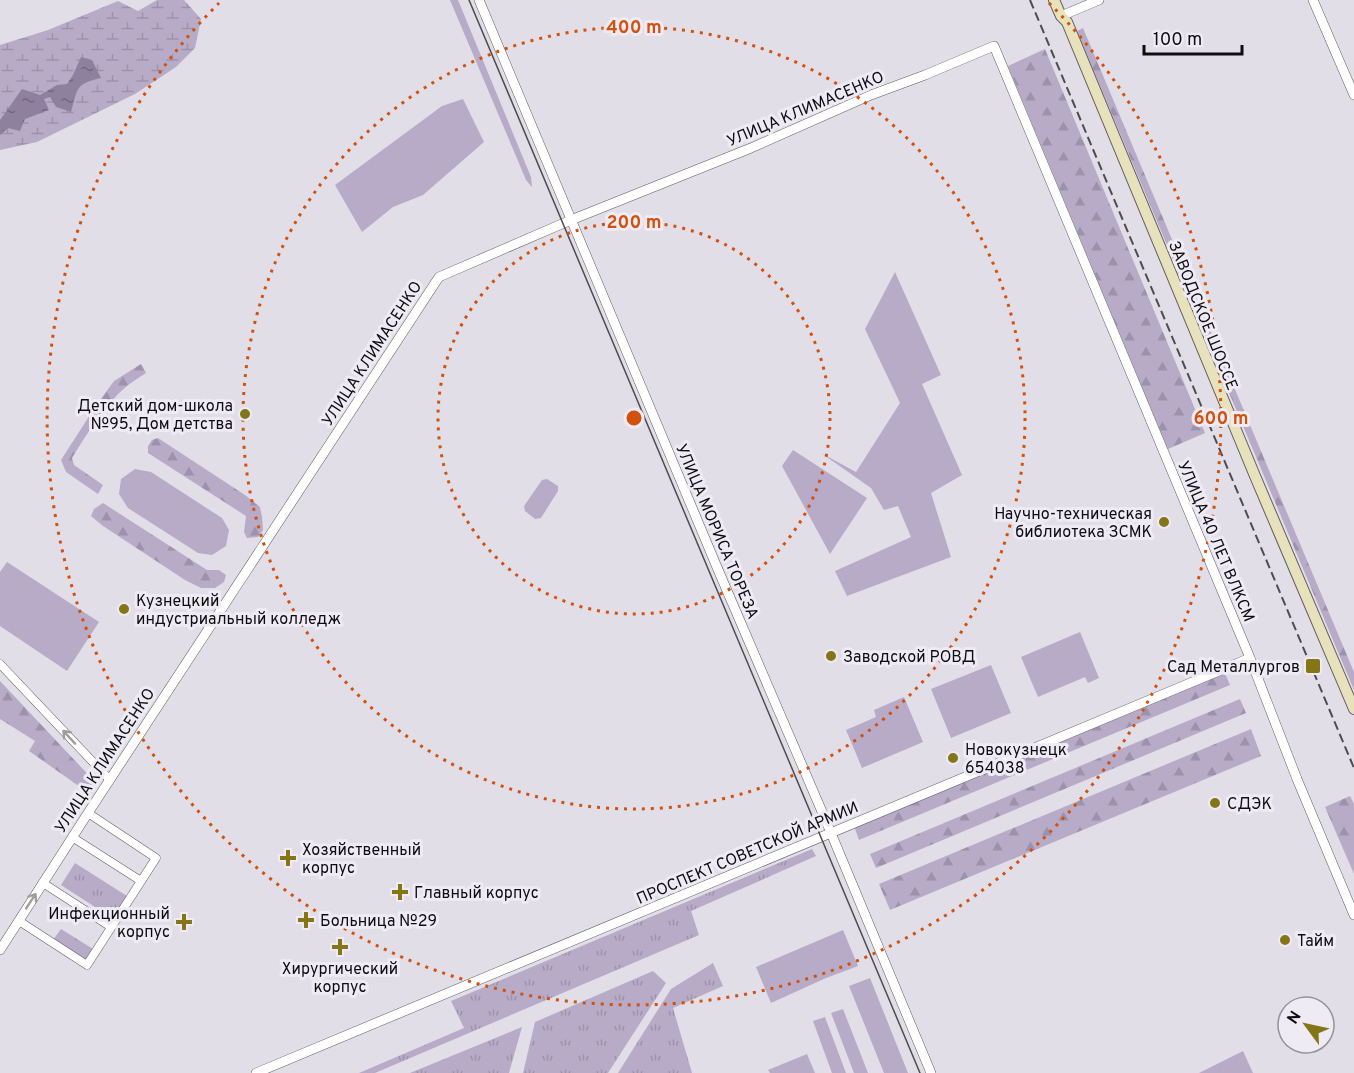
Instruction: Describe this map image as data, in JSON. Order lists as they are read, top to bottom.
{
  "streets": {
    "main road": ["ЗАВОДСКОЕ ШОССЕ"],
    "street": [
      "УЛИЦА КЛИМАСЕНКО",
      "УЛИЦА МОРИСА ТОРЕЗА",
      "УЛИЦА 40 ЛЕТ ВЛКСМ",
      "ПРОСПЕКТ СОВЕТСКОЙ АРМИИ"
    ]
  },
  "crossings": [
    ["УЛИЦА КЛИМАСЕНКО", "УЛИЦА МОРИСА ТОРЕЗА"],
    ["УЛИЦА КЛИМАСЕНКО", "УЛИЦА 40 ЛЕТ ВЛКСМ"],
    ["УЛИЦА МОРИСА ТОРЕЗА", "ПРОСПЕКТ СОВЕТСКОЙ АРМИИ"],
    ["УЛИЦА 40 ЛЕТ ВЛКСМ", "ПРОСПЕКТ СОВЕТСКОЙ АРМИИ"]
  ],
  "places": {
    "other": [
      "Детский дом-школа №95, Дом детства",
      "Научно-техническая библиотека ЗСМК",
      "Кузнецкий индустриальный колледж",
      "Заводской РОВД",
      "Новокузнецк 654038",
      "СДЭК",
      "Тайм"
    ],
    "transit": ["Сад Металлургов"],
    "health": [
      "Хозяйственный корпус",
      "Главный корпус",
      "Больница №29",
      "Инфекционный корпус",
      "Хирургический корпус"
    ]
  },
  "scale_bar": "100 m",
  "north": "top left",
  "rings": ["400 m", "200 m", "600 m"]
}
